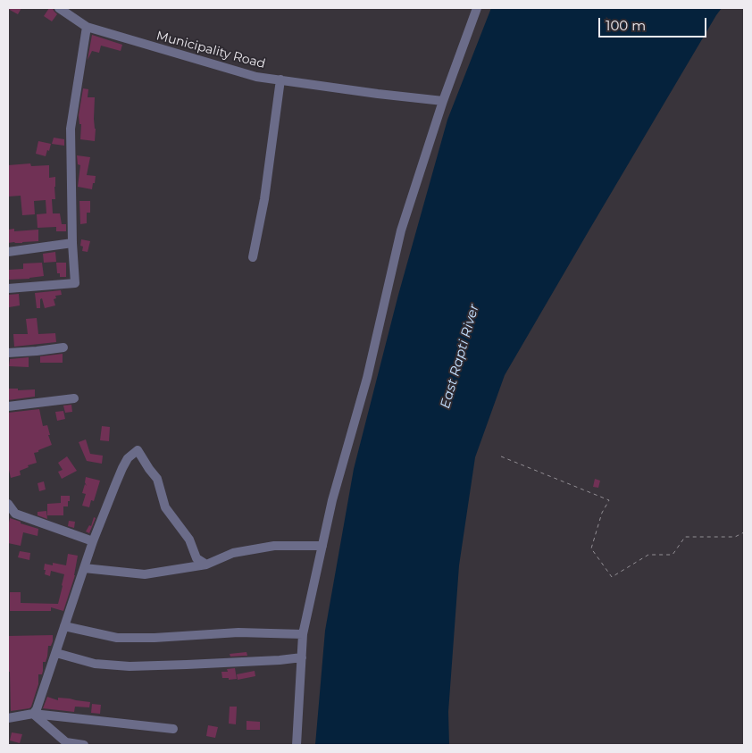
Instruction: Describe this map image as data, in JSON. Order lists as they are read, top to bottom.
{
  "streets": {
    "street": ["Municipality Road"]
  },
  "water": ["East Rapti River"],
  "scale_bar": "100 m"
}
